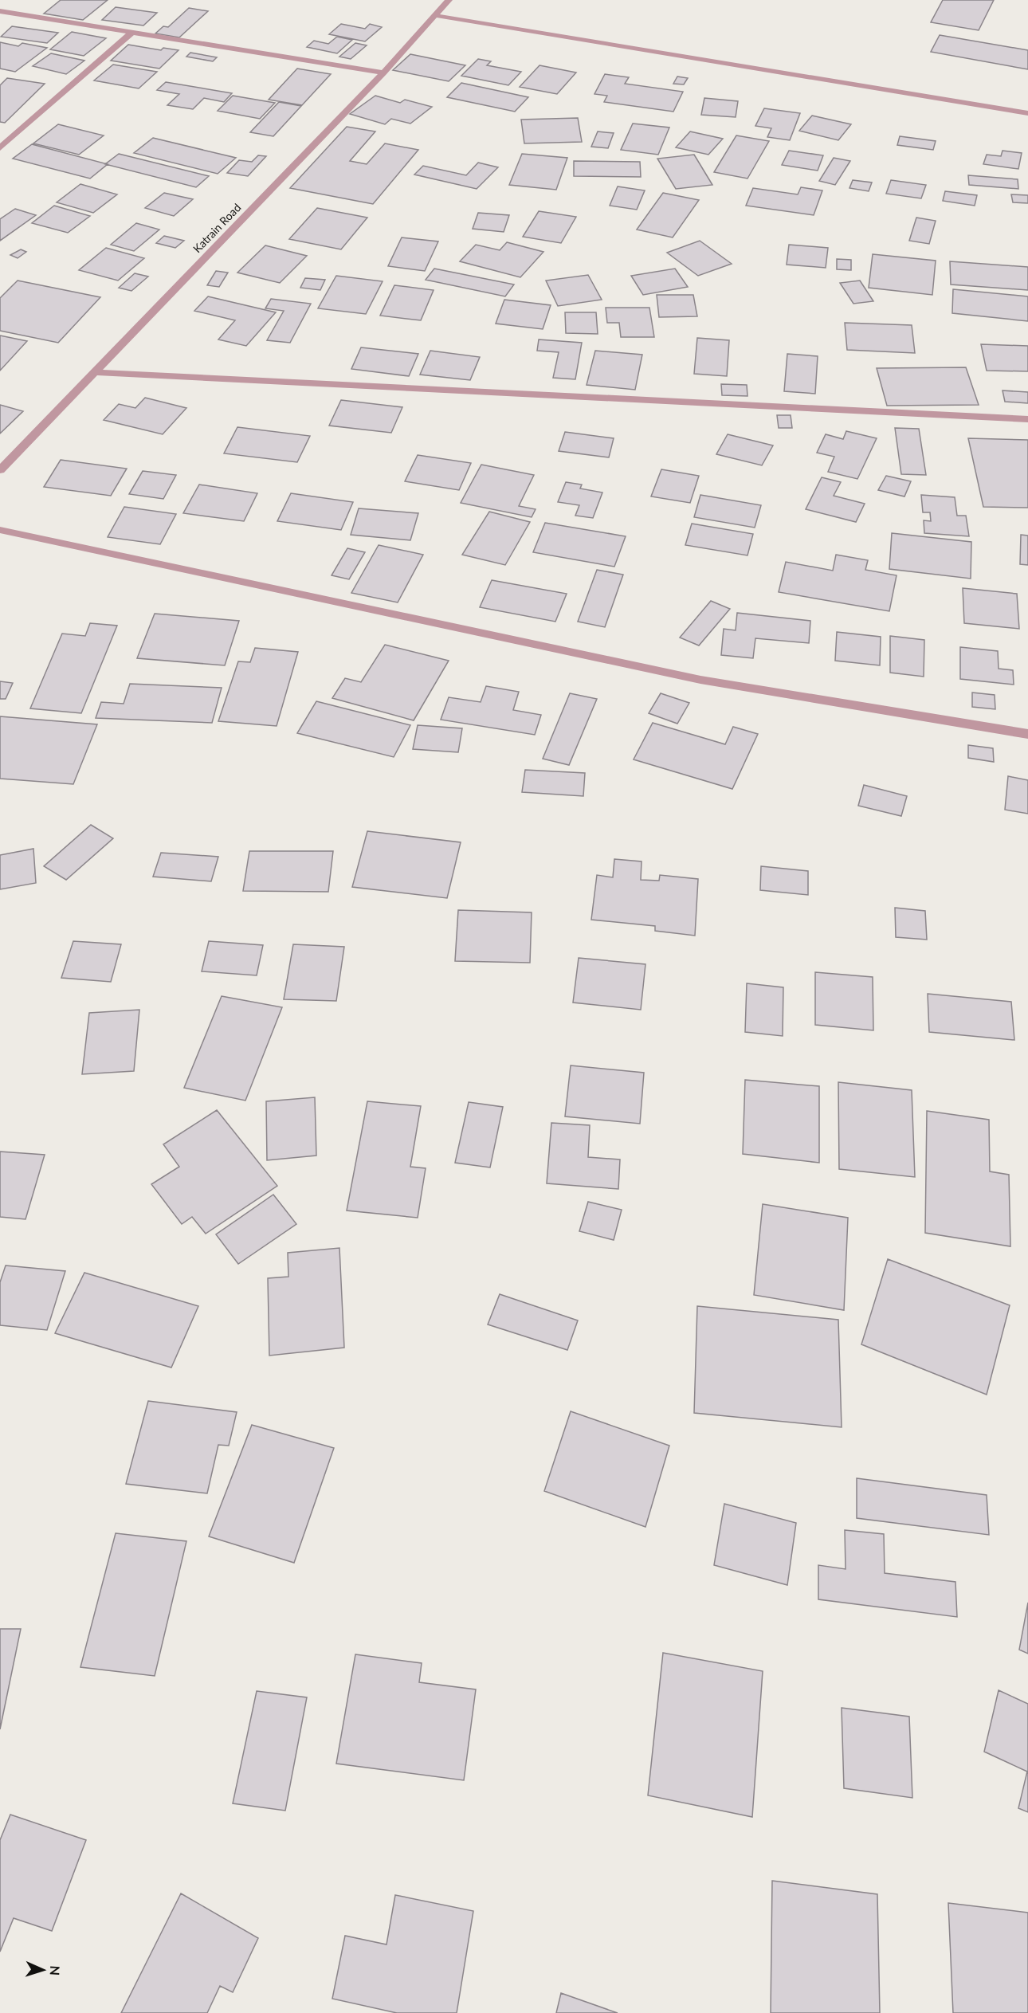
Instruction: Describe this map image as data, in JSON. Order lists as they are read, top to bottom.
{
  "streets": {
    "street": ["Katrain Road"]
  },
  "north": "right"
}
